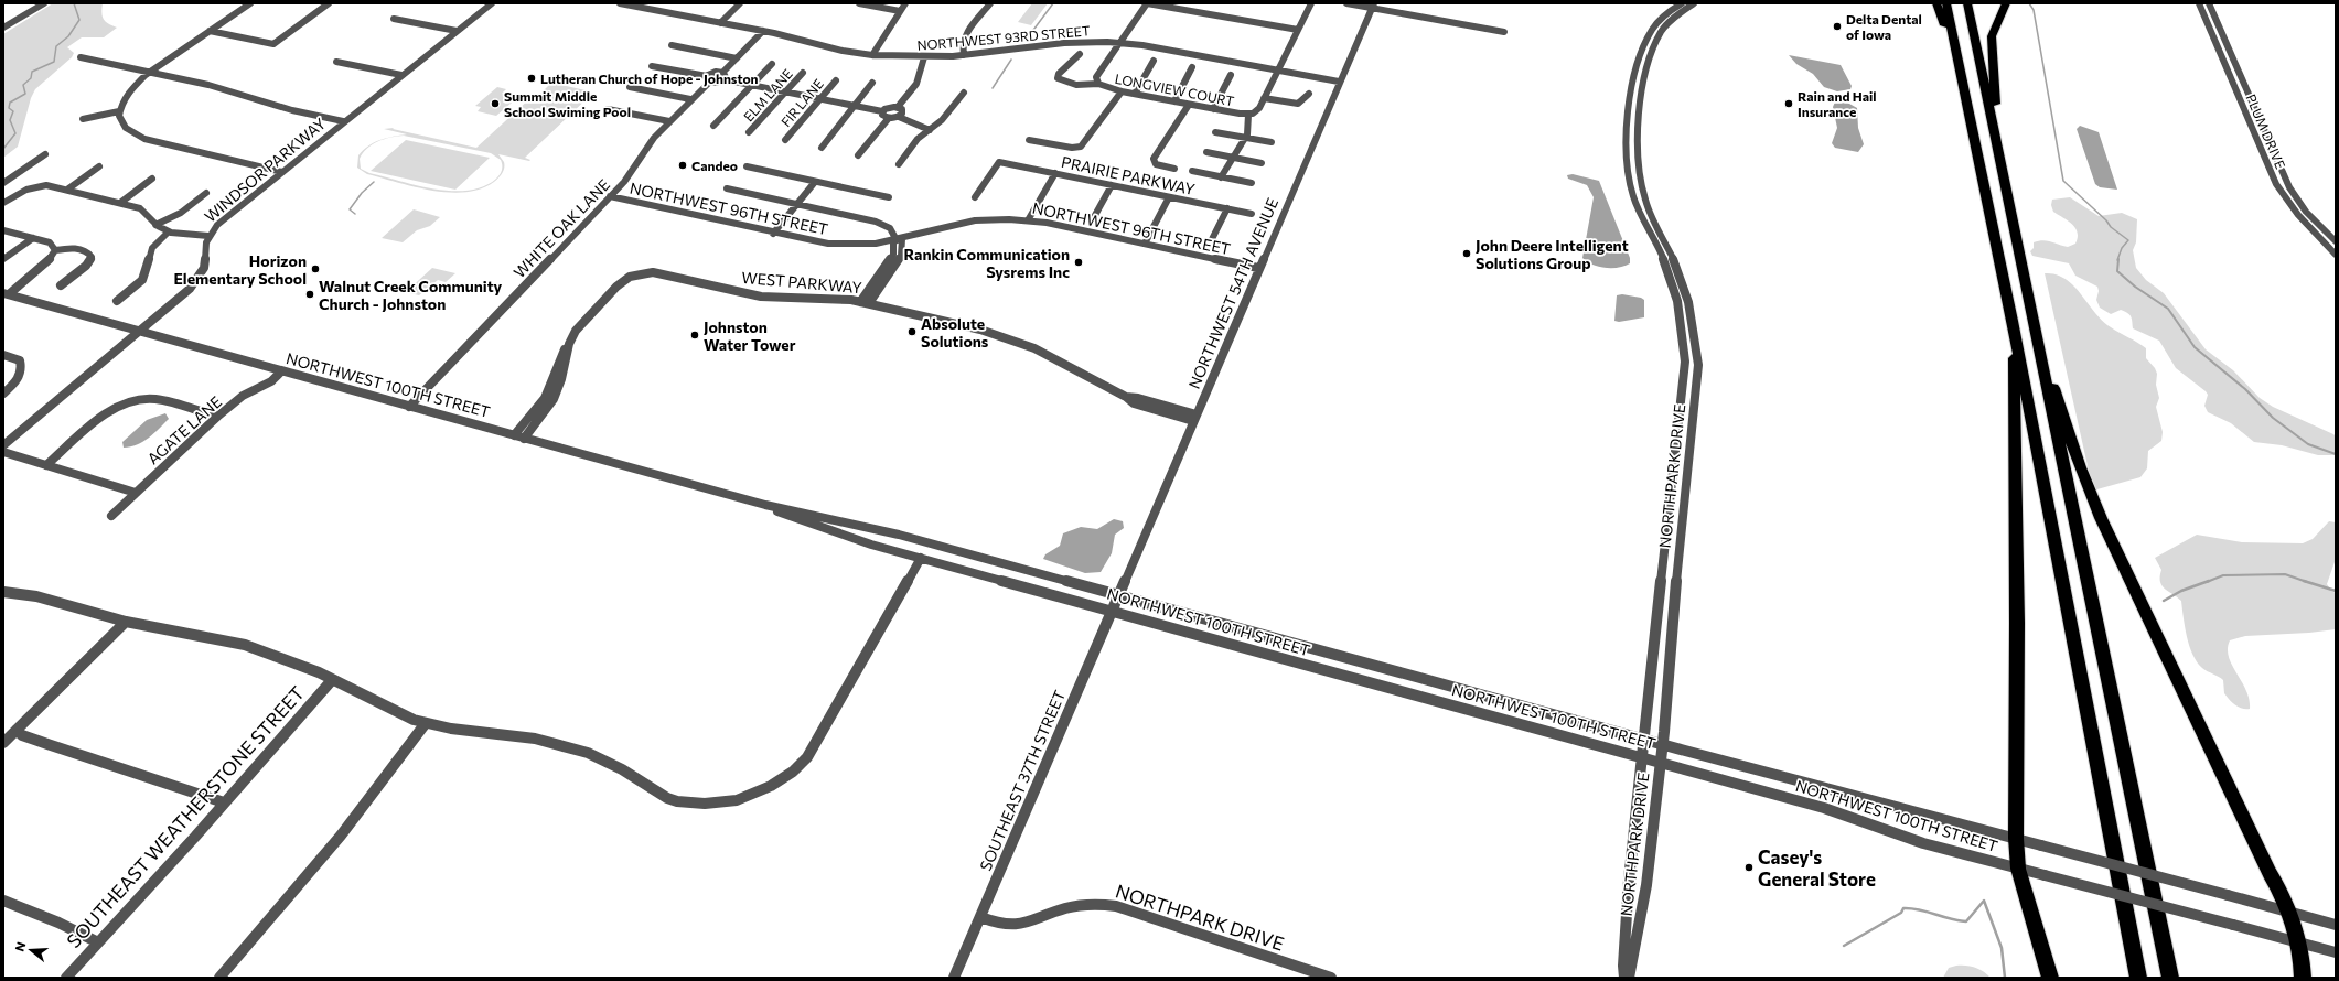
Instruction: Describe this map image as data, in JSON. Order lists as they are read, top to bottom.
{
  "streets": {
    "street": [
      "NORTHWEST 93RD STREET",
      "LONGVIEW COURT",
      "ELM LANE",
      "FIR LANE",
      "PLUM DRIVE",
      "WINDSOR PARKWAY",
      "PRAIRIE PARKWAY",
      "NORTHWEST 96TH STREET",
      "WHITE OAK LANE",
      "WEST PARKWAY",
      "NORTHWEST 54TH AVENUE",
      "NORTHWEST 100TH STREET",
      "AGATE LANE",
      "NORTHPARK DRIVE",
      "SOUTHEAST 37TH STREET",
      "SOUTHEAST WEATHERSTONE STREET"
    ]
  },
  "crossings": [
    ["NORTHWEST 93RD STREET", "NORTHWEST 54TH AVENUE"],
    ["WINDSOR PARKWAY", "NORTHWEST 100TH STREET"],
    ["NORTHWEST 96TH STREET", "WHITE OAK LANE"],
    ["NORTHWEST 96TH STREET", "NORTHWEST 54TH AVENUE"],
    ["WHITE OAK LANE", "NORTHWEST 100TH STREET"],
    ["WEST PARKWAY", "NORTHWEST 54TH AVENUE"],
    ["WEST PARKWAY", "NORTHWEST 100TH STREET"],
    ["NORTHWEST 54TH AVENUE", "NORTHWEST 100TH STREET"],
    ["NORTHWEST 54TH AVENUE", "SOUTHEAST 37TH STREET"],
    ["NORTHWEST 100TH STREET", "AGATE LANE"],
    ["NORTHWEST 100TH STREET", "NORTHPARK DRIVE"],
    ["NORTHWEST 100TH STREET", "SOUTHEAST 37TH STREET"],
    ["NORTHPARK DRIVE", "SOUTHEAST 37TH STREET"]
  ],
  "places": [
    "Delta Dental of Iowa",
    "Lutheran Church of Hope - Johnston",
    "Summit Middle School Swiming Pool",
    "Rain and Hail Insurance",
    "Candeo",
    "John Deere Intelligent Solutions Group",
    "Rankin Communication Sysrems Inc",
    "Horizon Elementary School",
    "Walnut Creek Community Church - Johnston",
    "Absolute Solutions",
    "Johnston Water Tower",
    "Casey's General Store"
  ],
  "north": "left"
}
